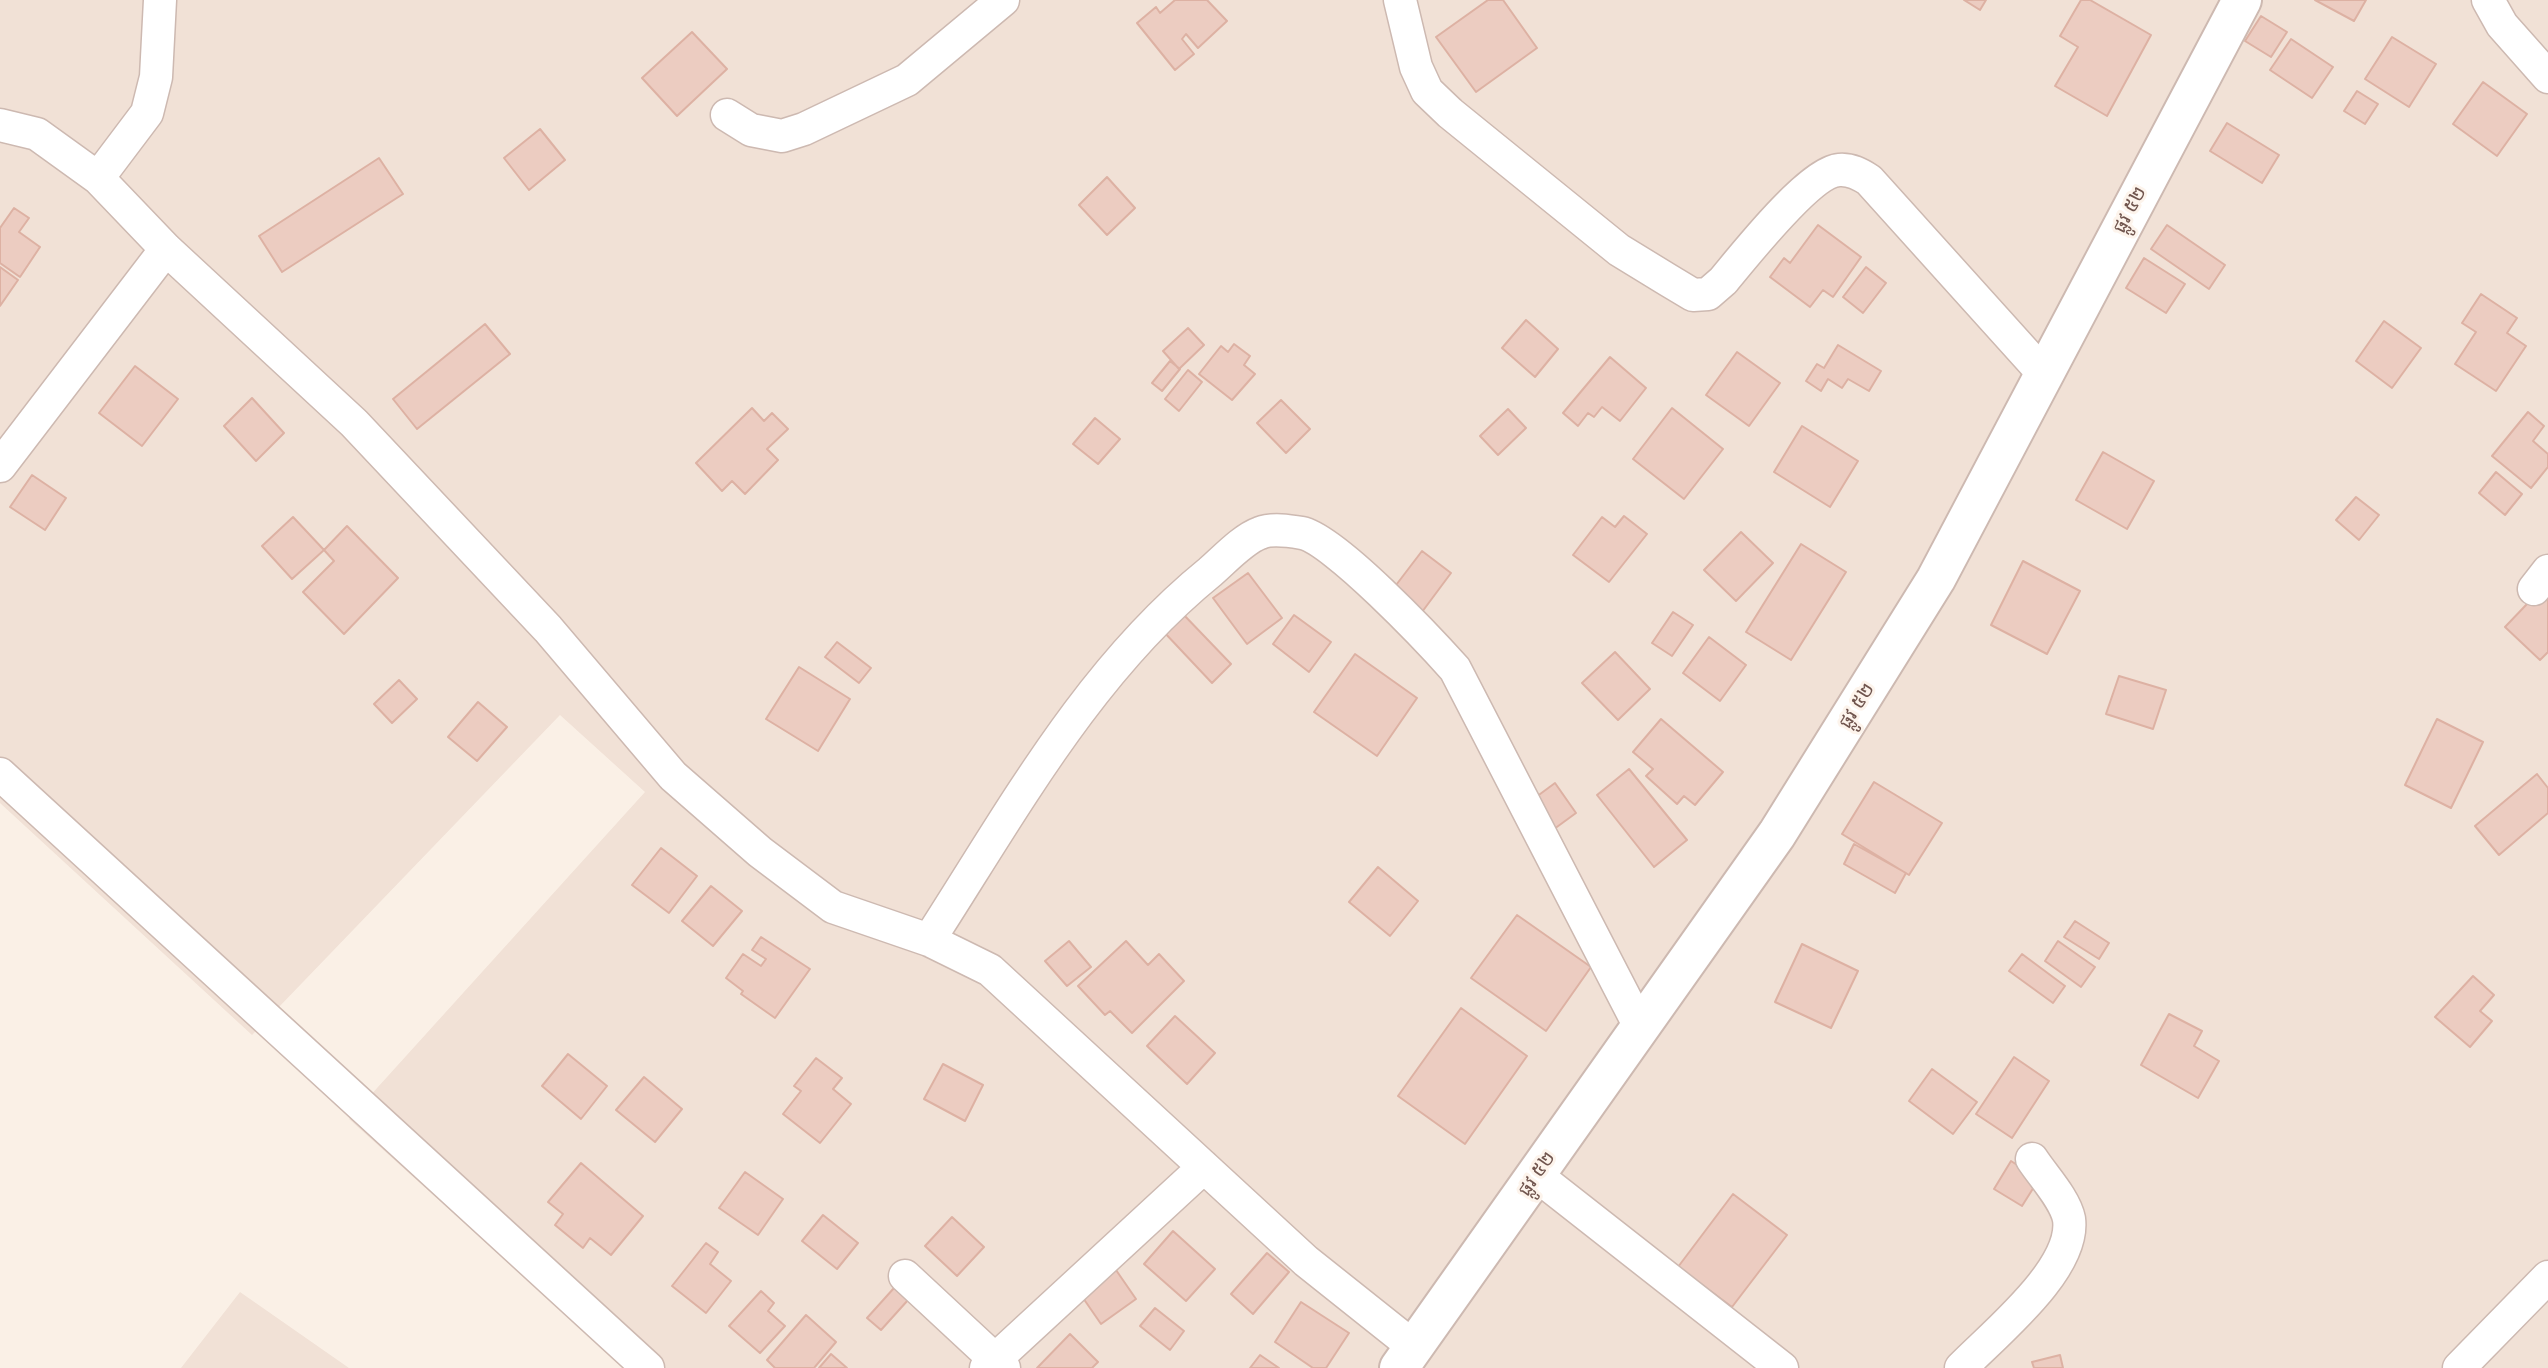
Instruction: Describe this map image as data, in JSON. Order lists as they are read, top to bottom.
{
  "streets": {
    "street": ["ផ្លូវ ៥២"]
  }
}
